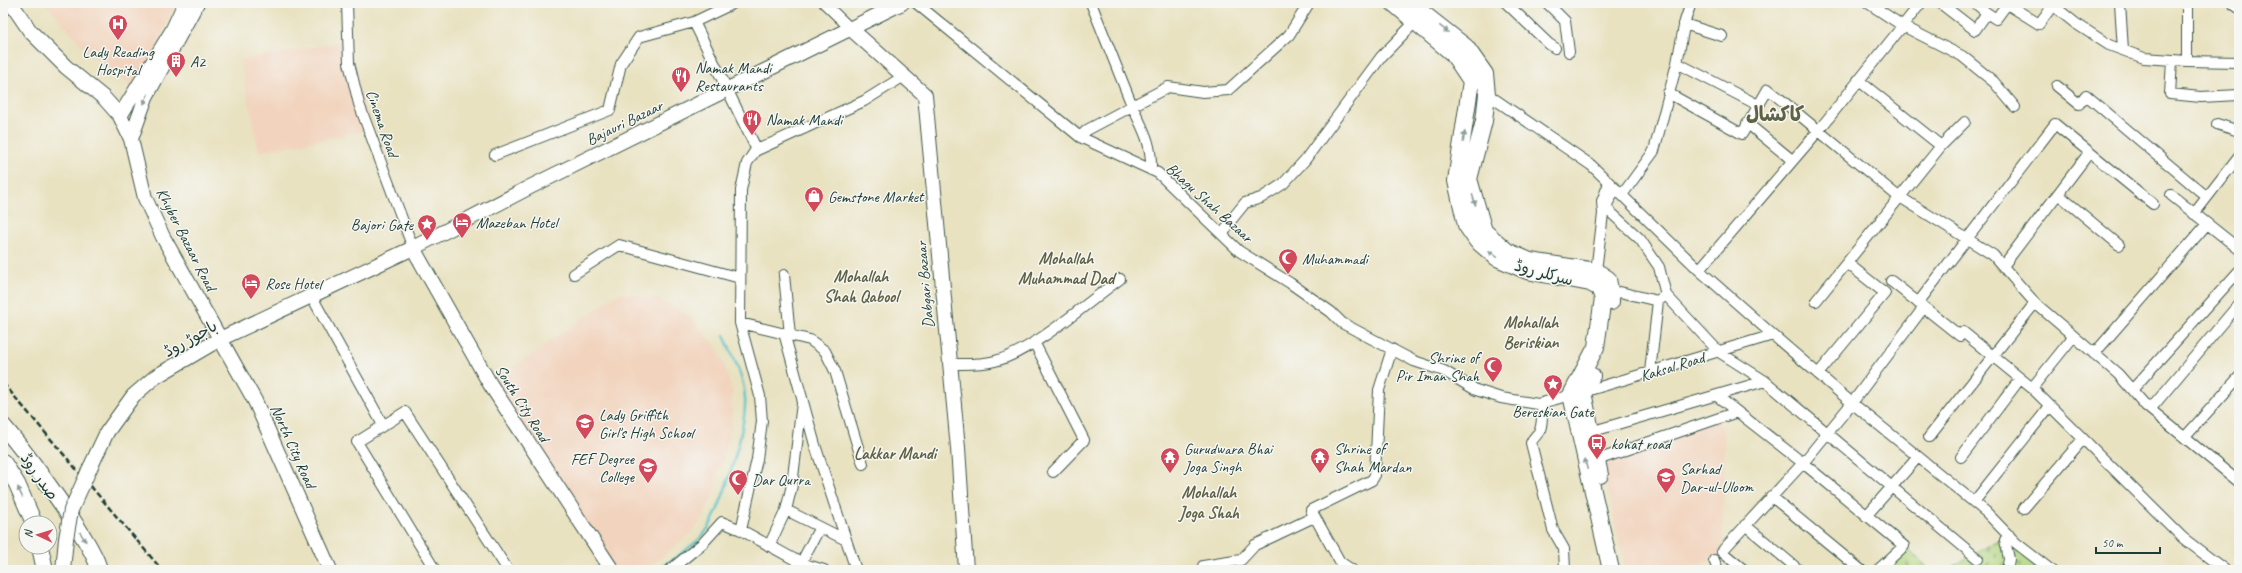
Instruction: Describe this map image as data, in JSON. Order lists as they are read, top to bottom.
{
  "streets": {
    "main road": ["سرکلر روڈ", "صدر روڈ"],
    "street": [
      "Bajauri Bazaar",
      "Cinema Road",
      "Bhagu Shah Bazaar",
      "Khyber Bazaar Road",
      "Dabgari Bazaar",
      "باجوڑ روڈ",
      "Kaksal Road",
      "South City Road",
      "North City Road"
    ]
  },
  "crossings": [
    ["Bajauri Bazaar", "Cinema Road"],
    ["Bajauri Bazaar", "Dabgari Bazaar"],
    ["Bajauri Bazaar", "باجوڑ روڈ"],
    ["Bajauri Bazaar", "South City Road"],
    ["Cinema Road", "باجوڑ روڈ"],
    ["Cinema Road", "South City Road"],
    ["Bhagu Shah Bazaar", "Kaksal Road"],
    ["Khyber Bazaar Road", "باجوڑ روڈ"],
    ["Khyber Bazaar Road", "North City Road"],
    ["باجوڑ روڈ", "South City Road"],
    ["باجوڑ روڈ", "North City Road"]
  ],
  "one_way": ["سرکلر روڈ"],
  "districts": [
    "کاکشال",
    "Mohallah Muhammad Dad",
    "Mohallah Shah Qabool",
    "Mohallah Beriskian",
    "Lakkar Mandi",
    "Mohallah Joga Shah"
  ],
  "places": {
    "hospital": ["Lady Reading Hospital"],
    "building": ["A2"],
    "restaurant": ["Namak Mandi Restaurants", "Namak Mandi"],
    "shop": ["Gemstone Market"],
    "hotel": ["Mazeban Hotel", "Rose Hotel"],
    "place": ["Bajori Gate", "Bereskian Gate"],
    "mosque": ["Muhammadi", "Shrine of Pir Iman Shah", "Dar Qurra"],
    "school or university": ["Lady Griffith Girl's High School", "FEF Degree College", "Sarhad Dar-ul-Uloom"],
    "bus stop": ["kohat road"],
    "temple": ["Gurudwara Bhai Joga Singh", "Shrine of Shah Mardan"]
  },
  "scale_bar": "50 m",
  "north": "left"
}
